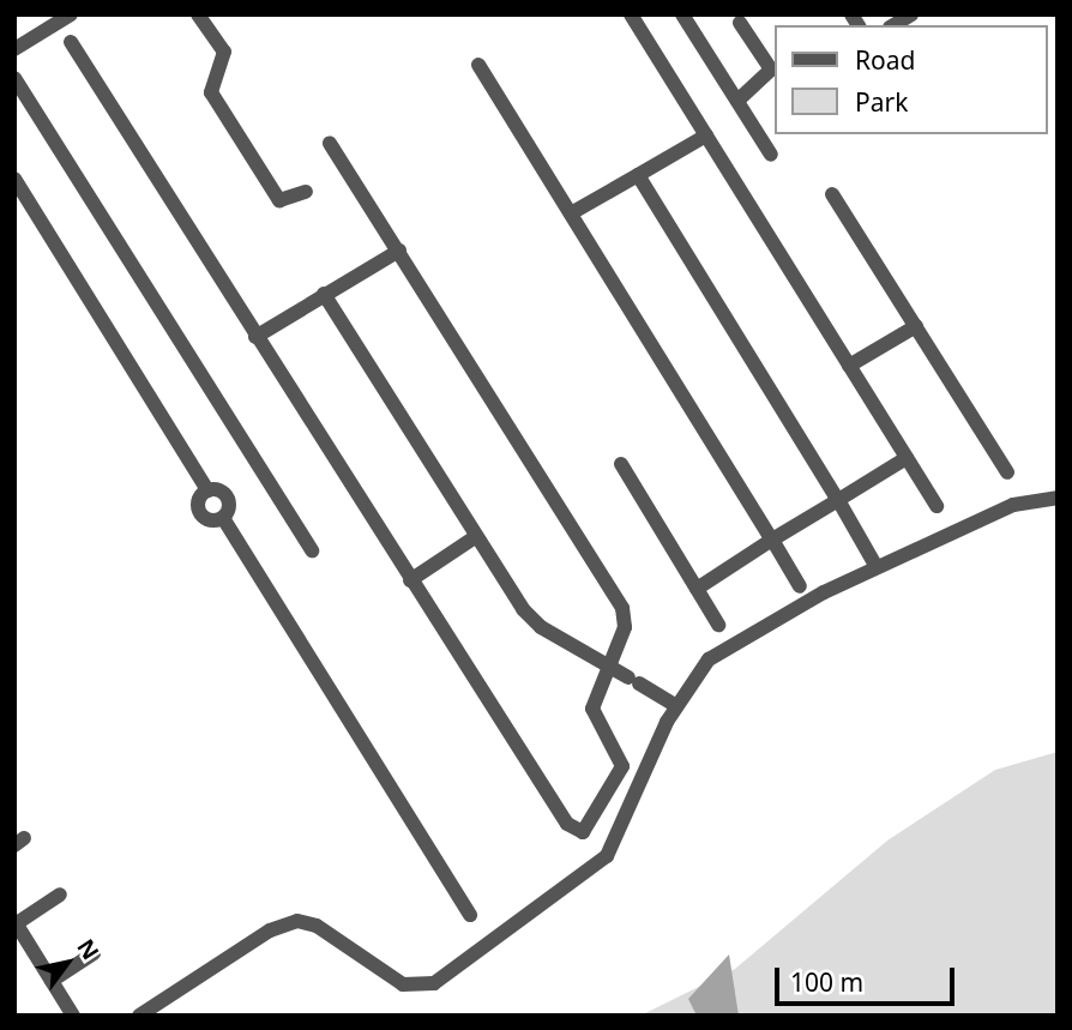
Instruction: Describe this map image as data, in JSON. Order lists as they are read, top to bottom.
{
  "legend": ["Road", "Park"],
  "scale_bar": "100 m",
  "north": "top right"
}
